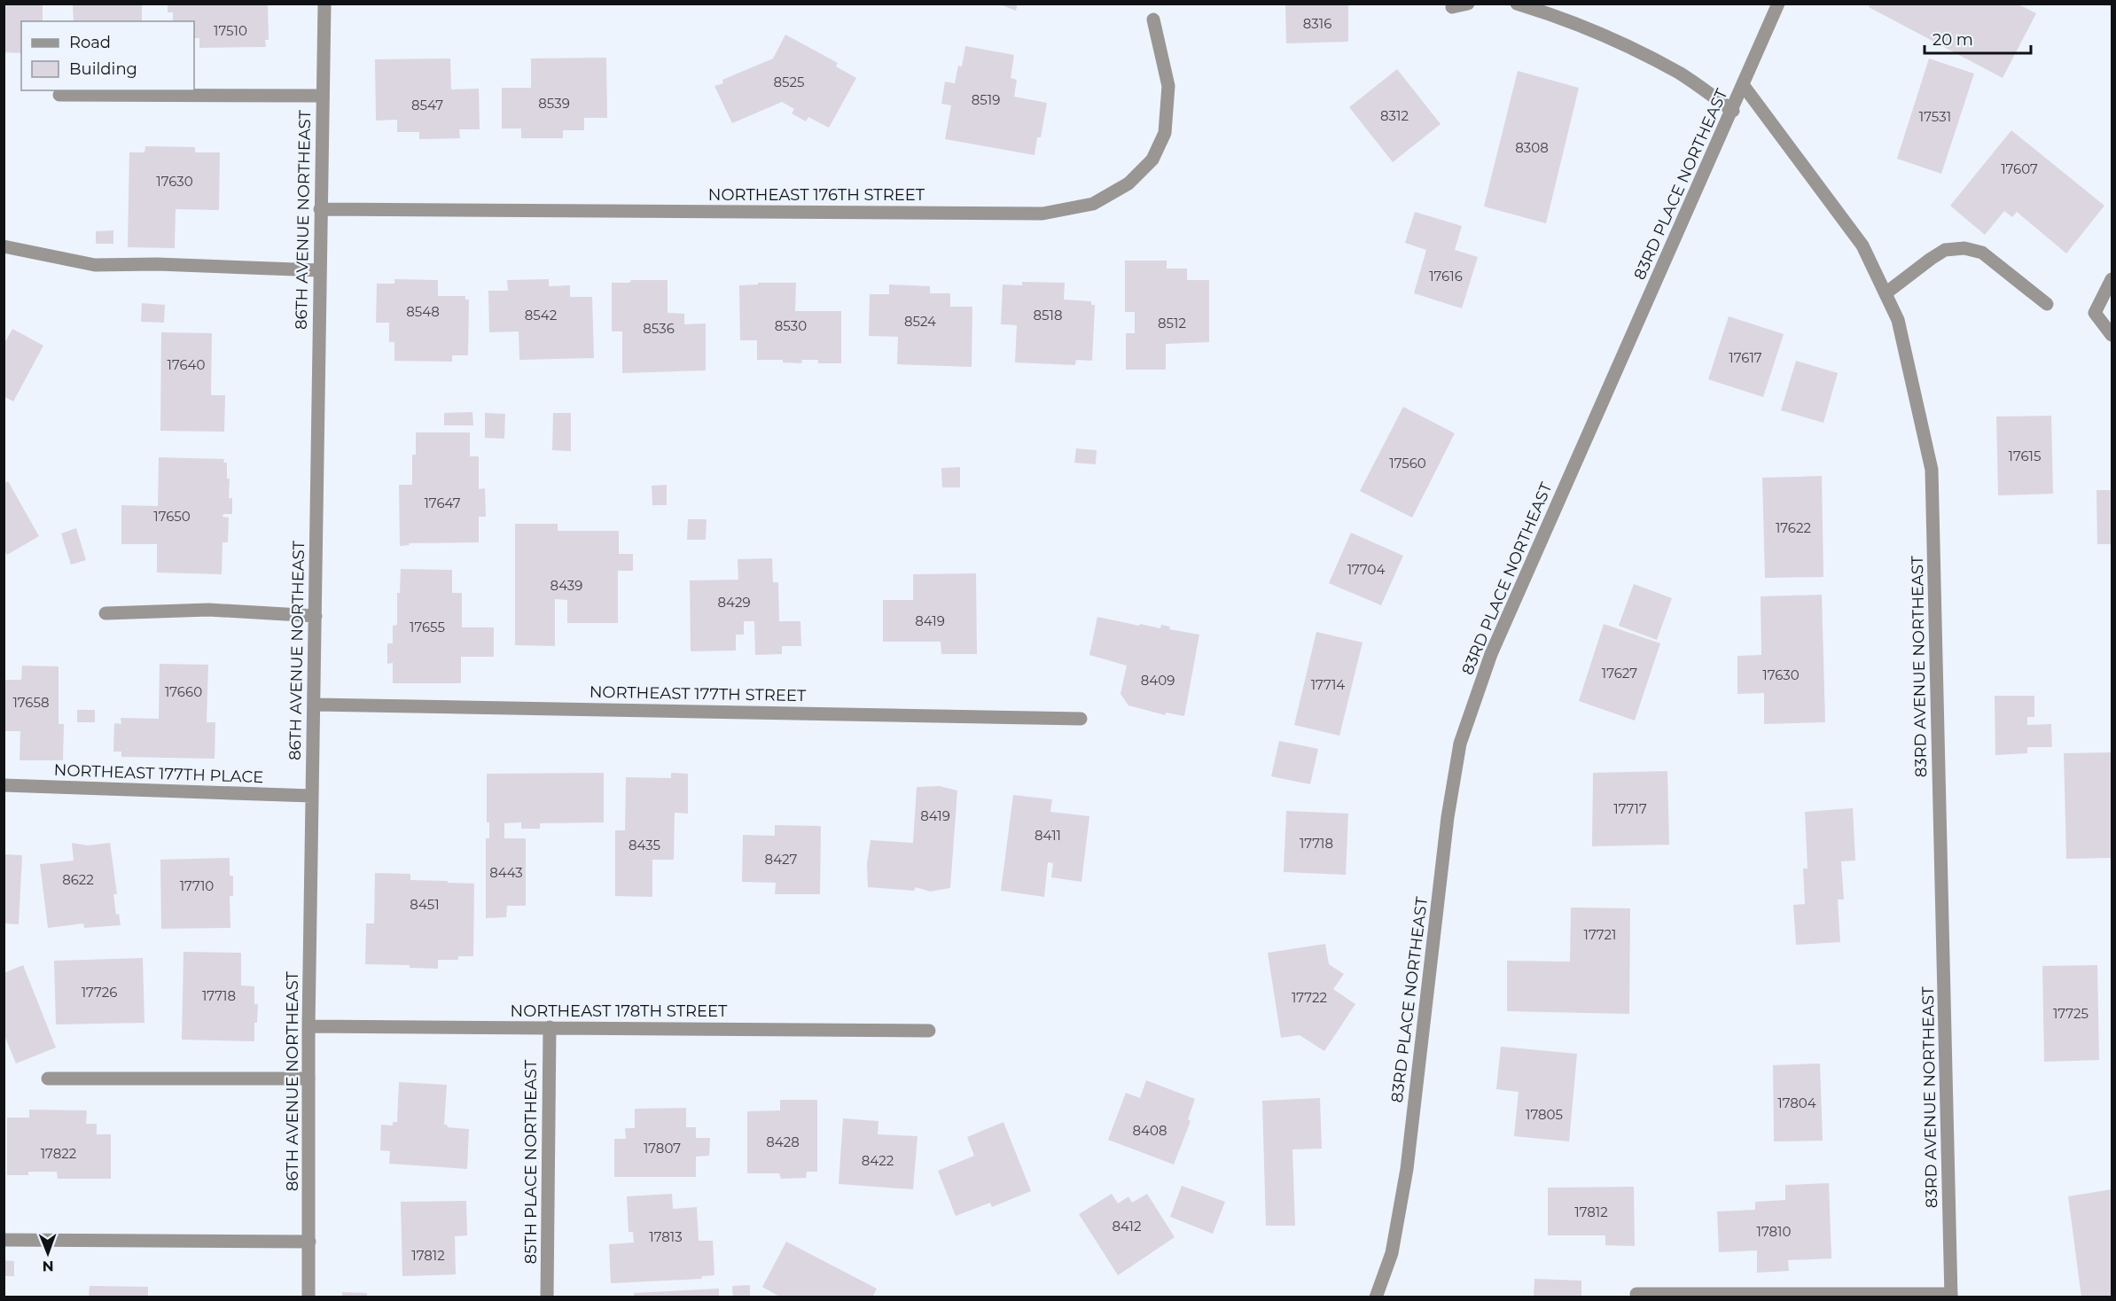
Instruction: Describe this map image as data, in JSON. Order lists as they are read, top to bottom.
{
  "streets": {
    "street": [
      "83RD PLACE NORTHEAST",
      "NORTHEAST 176TH STREET",
      "86TH AVENUE NORTHEAST",
      "83RD AVENUE NORTHEAST",
      "NORTHEAST 177TH STREET",
      "NORTHEAST 177TH PLACE",
      "NORTHEAST 178TH STREET",
      "85TH PLACE NORTHEAST"
    ]
  },
  "crossings": [
    ["83RD PLACE NORTHEAST", "83RD AVENUE NORTHEAST"],
    ["NORTHEAST 176TH STREET", "86TH AVENUE NORTHEAST"],
    ["86TH AVENUE NORTHEAST", "NORTHEAST 177TH STREET"],
    ["86TH AVENUE NORTHEAST", "NORTHEAST 177TH PLACE"],
    ["86TH AVENUE NORTHEAST", "NORTHEAST 178TH STREET"],
    ["NORTHEAST 178TH STREET", "85TH PLACE NORTHEAST"]
  ],
  "house_numbers": [
    "8316",
    "17510",
    "8525",
    "8519",
    "8539",
    "8547",
    "8312",
    "17531",
    "8308",
    "17607",
    "17630",
    "17616",
    "8548",
    "8542",
    "8518",
    "8524",
    "8512",
    "8530",
    "8536",
    "17617",
    "17640",
    "17615",
    "17560",
    "17647",
    "17650",
    "17622",
    "17704",
    "8439",
    "8429",
    "8419",
    "17655",
    "17627",
    "17630",
    "8409",
    "17714",
    "17660",
    "17658",
    "17717",
    "8419",
    "8411",
    "17718",
    "8435",
    "8427",
    "8443",
    "8622",
    "17710",
    "8451",
    "17721",
    "17726",
    "17718",
    "17722",
    "17725",
    "17804",
    "17805",
    "8408",
    "8428",
    "17807",
    "17822",
    "8422",
    "17812",
    "8412",
    "17810",
    "17813",
    "17812"
  ],
  "legend": ["Road", "Building"],
  "scale_bar": "20 m",
  "north": "bottom"
}
